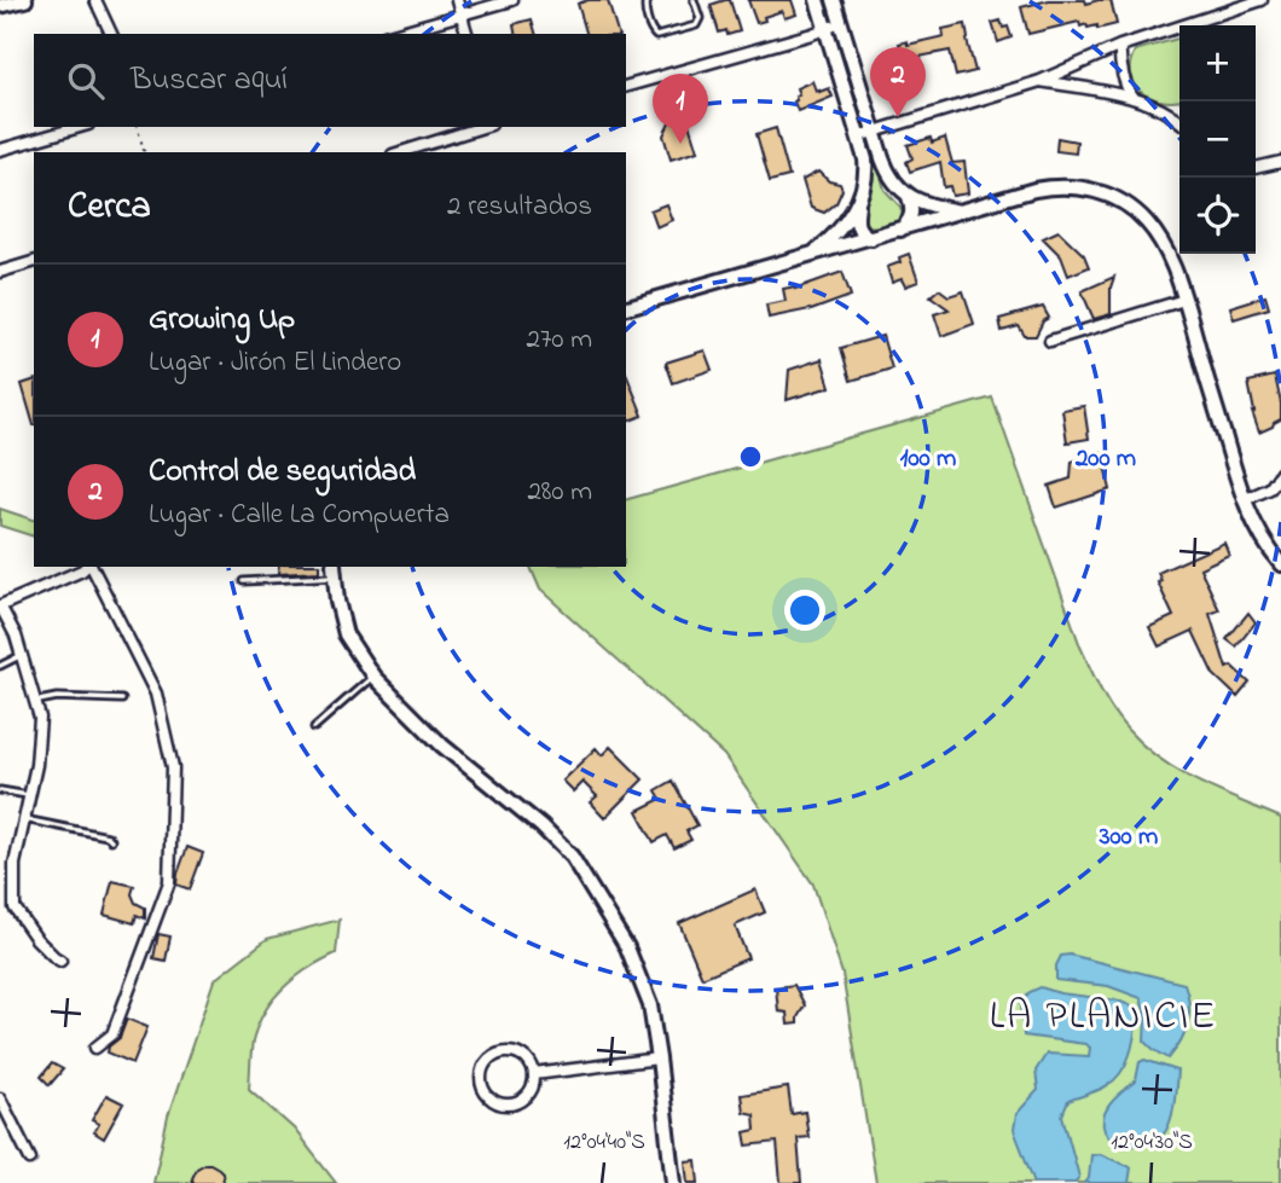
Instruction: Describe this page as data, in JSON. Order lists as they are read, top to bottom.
{
  "districts": ["LA PLANICIE"],
  "page": {
    "map_buttons": ["+", "−"],
    "search": "Buscar aquí",
    "pins": ["2", "1"],
    "heading": ["Cerca", "2 resultados"],
    "list": [
      {
        "mark": "1",
        "name": "Growing Up",
        "note": "Lugar · Jirón El Lindero",
        "value": "270 m"
      },
      {
        "mark": "2",
        "name": "Control de seguridad",
        "note": "Lugar · Calle La Compuerta",
        "value": "280 m"
      }
    ]
  },
  "coordinates": ["12°04'40\"S", "12°04'30\"S"],
  "rings": ["100 m", "200 m", "300 m"]
}
